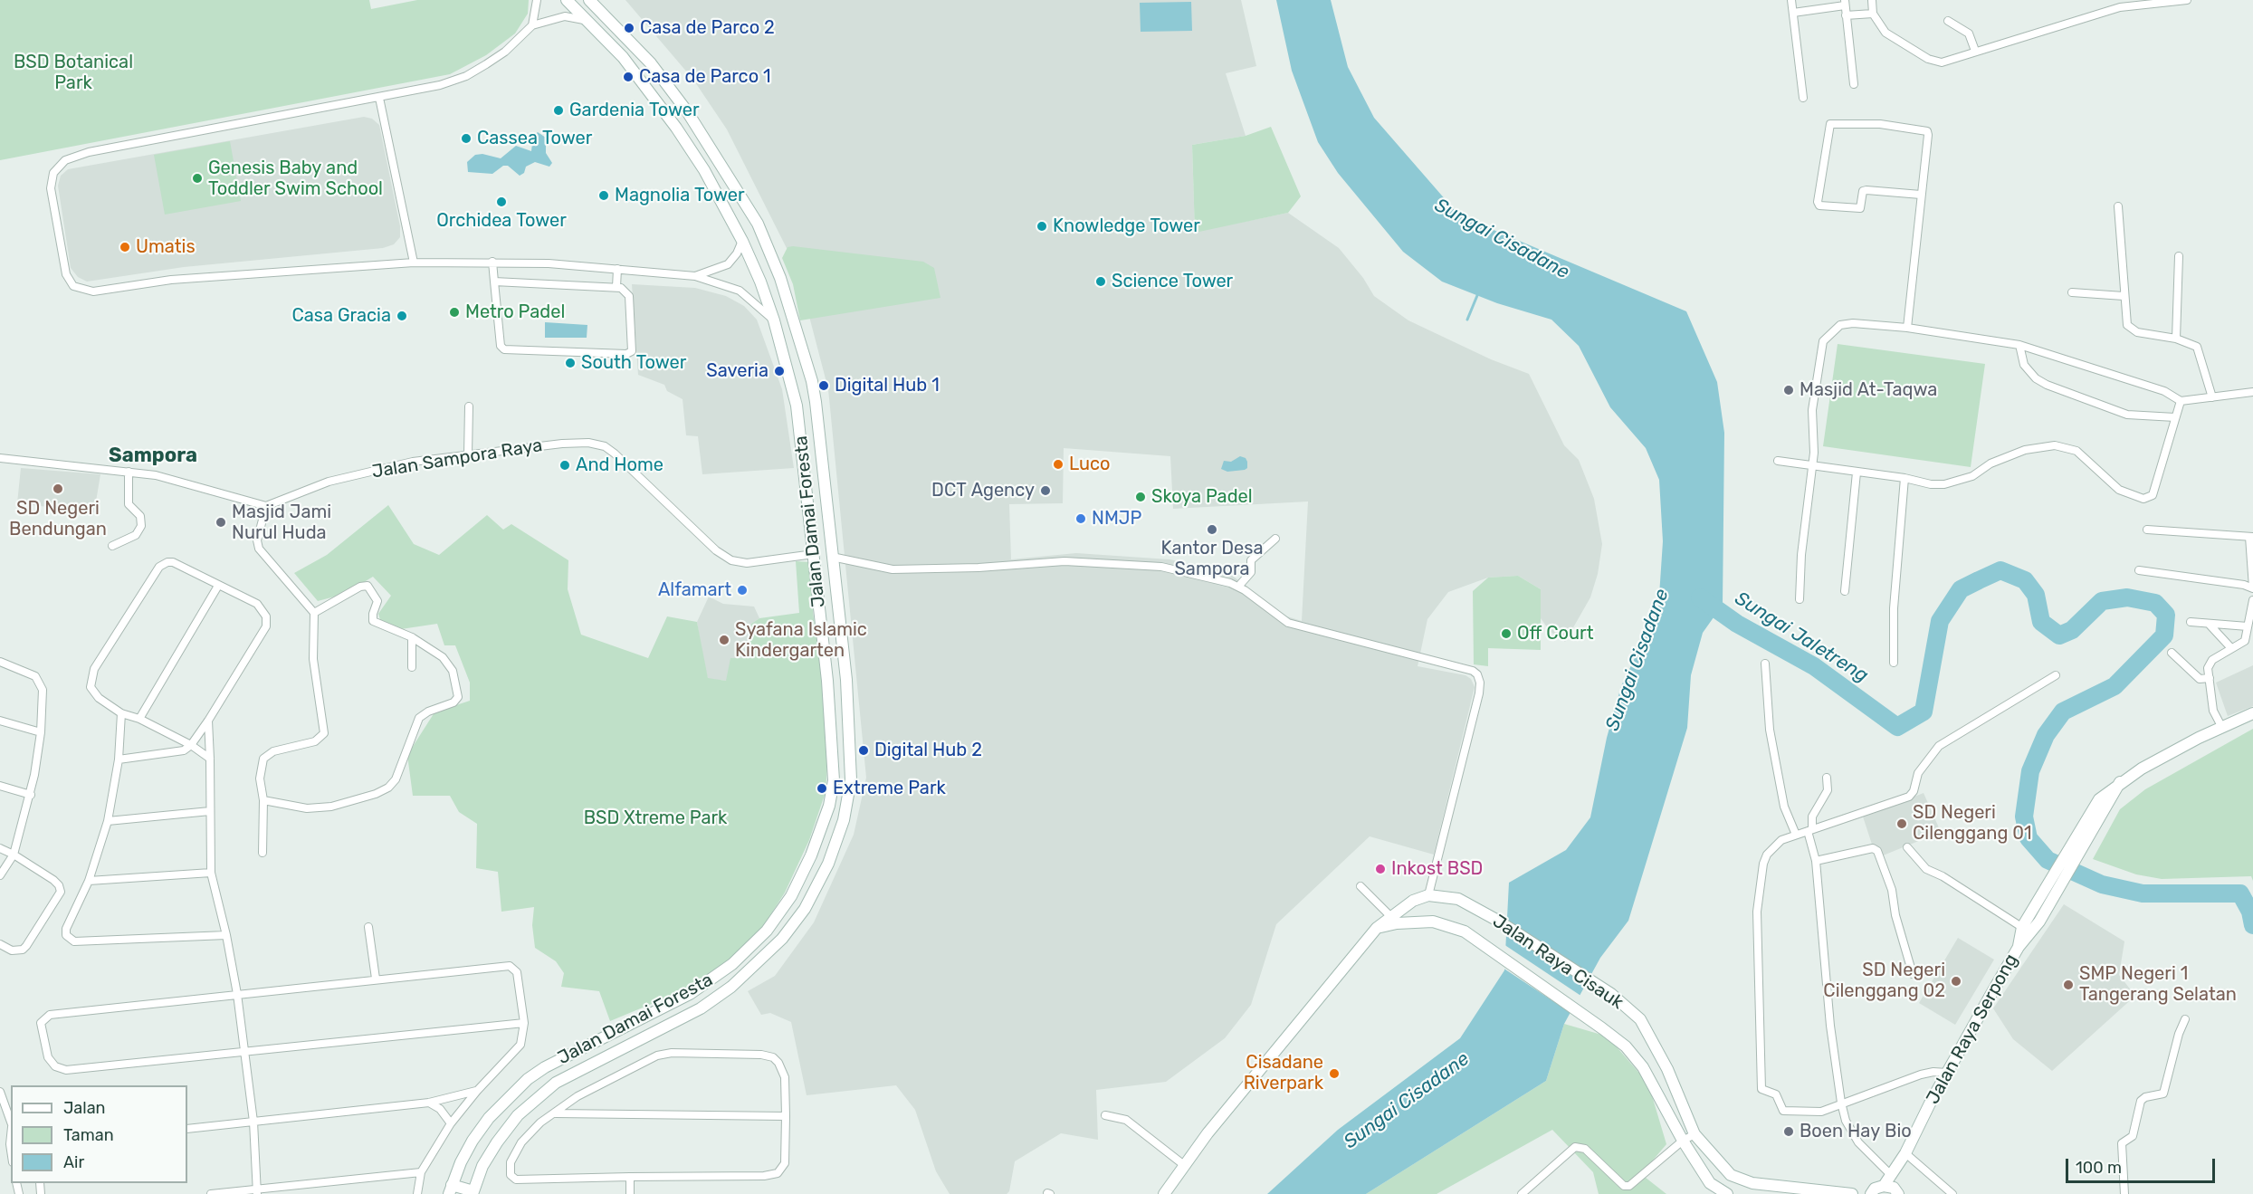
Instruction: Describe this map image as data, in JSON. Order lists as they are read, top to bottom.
{
  "streets": {
    "main road": ["Jalan Damai Foresta", "Jalan Raya Cisauk", "Jalan Raya Serpong"],
    "street": ["Jalan Sampora Raya"]
  },
  "crossings": [
    ["Jalan Sampora Raya", "Jalan Damai Foresta"]
  ],
  "districts": ["Sampora"],
  "water": ["Sungai Cisadane", "Sungai Jaletreng"],
  "parks": ["BSD Botanical Park", "BSD Xtreme Park"],
  "places": [
    "Casa de Parco 2",
    "Casa de Parco 1",
    "Gardenia Tower",
    "Cassea Tower",
    "Genesis Baby and Toddler Swim School",
    "Magnolia Tower",
    "Orchidea Tower",
    "Knowledge Tower",
    "Umatis",
    "Science Tower",
    "Metro Padel",
    "Casa Gracia",
    "South Tower",
    "Saveria",
    "Digital Hub 1",
    "Masjid At-Taqwa",
    "Luco",
    "And Home",
    "SD Negeri Bendungan",
    "DCT Agency",
    "Skoya Padel",
    "NMJP",
    "Masjid Jami Nurul Huda",
    "Kantor Desa Sampora",
    "Alfamart",
    "Off Court",
    "Syafana Islamic Kindergarten",
    "Digital Hub 2",
    "Extreme Park",
    "SD Negeri Cilenggang 01",
    "Inkost BSD",
    "SD Negeri Cilenggang 02",
    "SMP Negeri 1 Tangerang Selatan",
    "Cisadane Riverpark",
    "Boen Hay Bio"
  ],
  "legend": ["Jalan", "Taman", "Air"],
  "scale_bar": "100 m"
}
